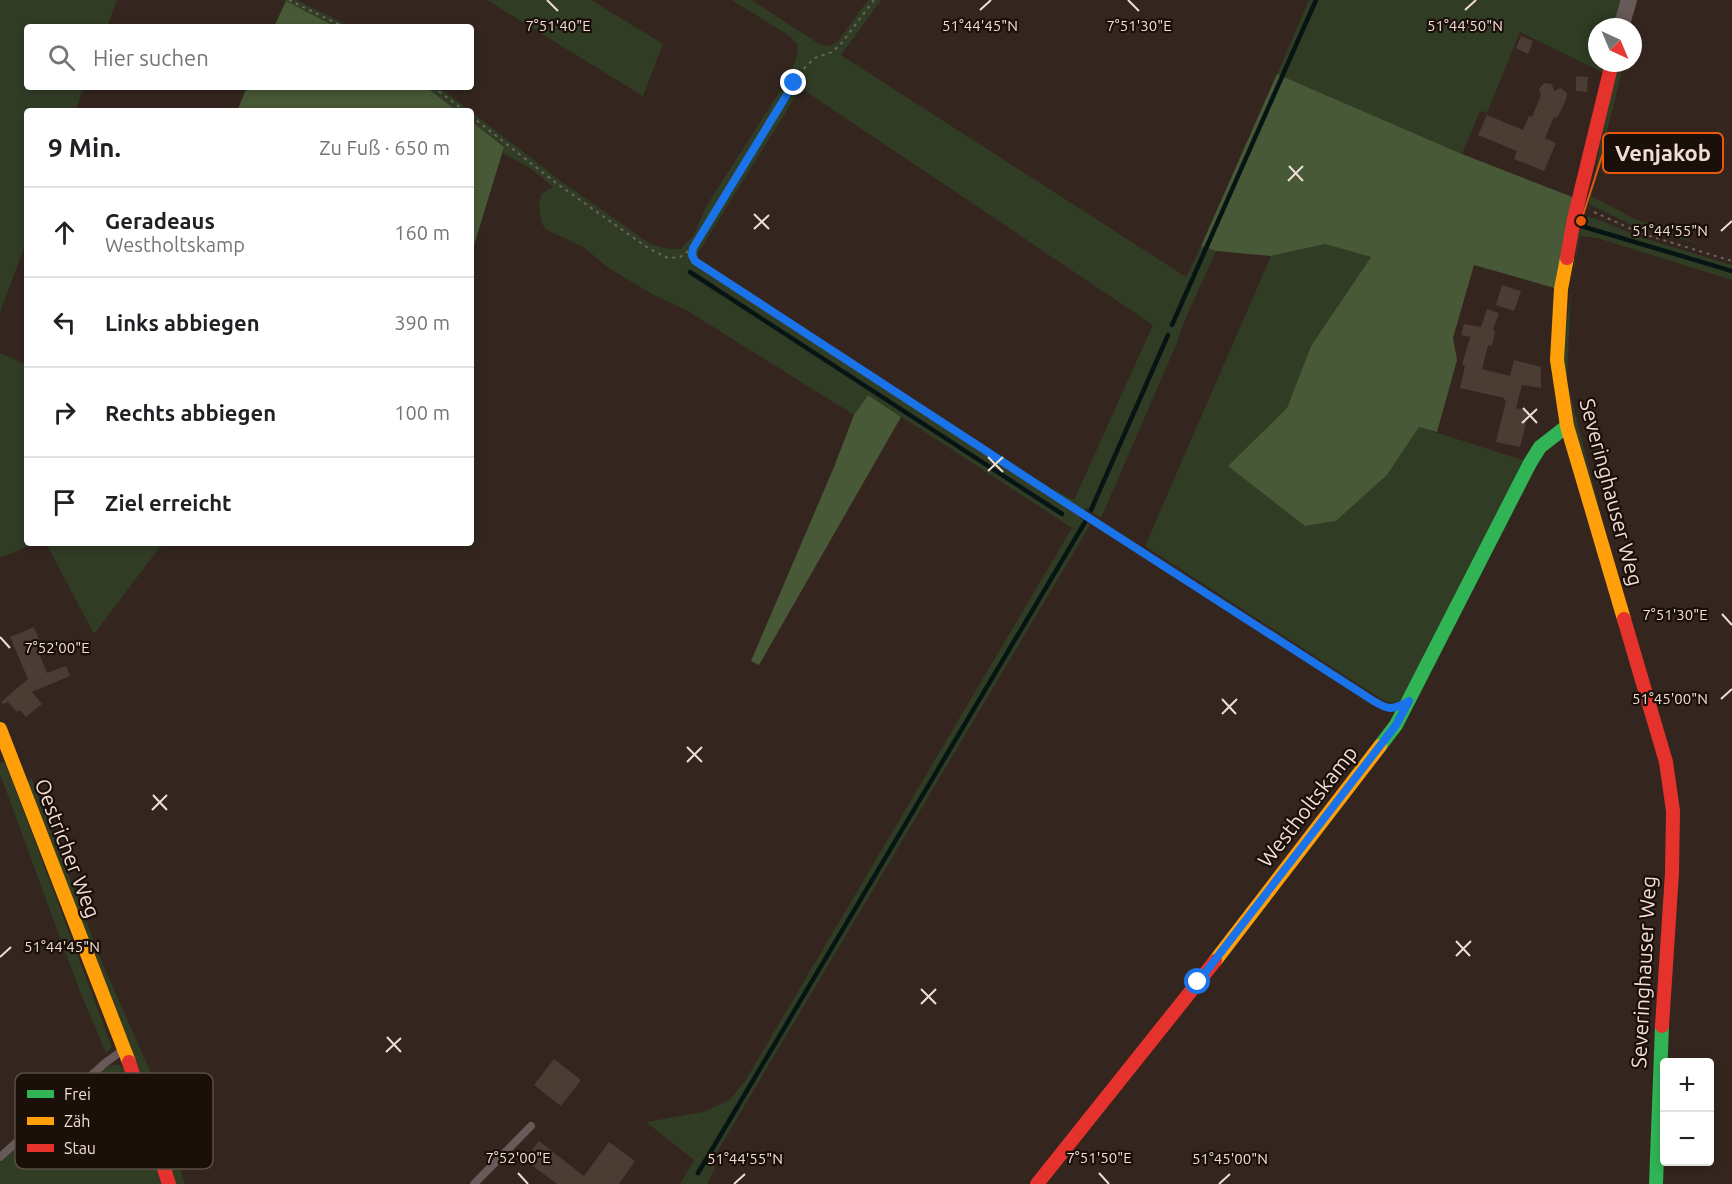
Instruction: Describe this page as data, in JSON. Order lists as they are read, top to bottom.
{
  "streets": {
    "street": ["Severinghauser Weg", "Westholtskamp", "Oestricher Weg"]
  },
  "crossings": [
    ["Severinghauser Weg", "Westholtskamp"]
  ],
  "places": ["Venjakob"],
  "legend": ["Frei", "Zäh", "Stau"],
  "north": "bottom right",
  "page": {
    "search": "Hier suchen",
    "heading": ["9 Min.", "Zu Fuß · 650 m"],
    "list": [
      ["Geradeaus", "Westholtskamp", "160 m"],
      ["Links abbiegen", "390 m"],
      ["Rechts abbiegen", "100 m"],
      "Ziel erreicht"
    ],
    "map_buttons": ["+", "−"]
  },
  "coordinates": [
    "51°44'45\"N",
    "51°44'50\"N",
    "7°51'40\"E",
    "7°51'30\"E",
    "51°44'55\"N",
    "7°52'00\"E",
    "51°45'00\"N",
    "7°51'50\"E"
  ]
}
